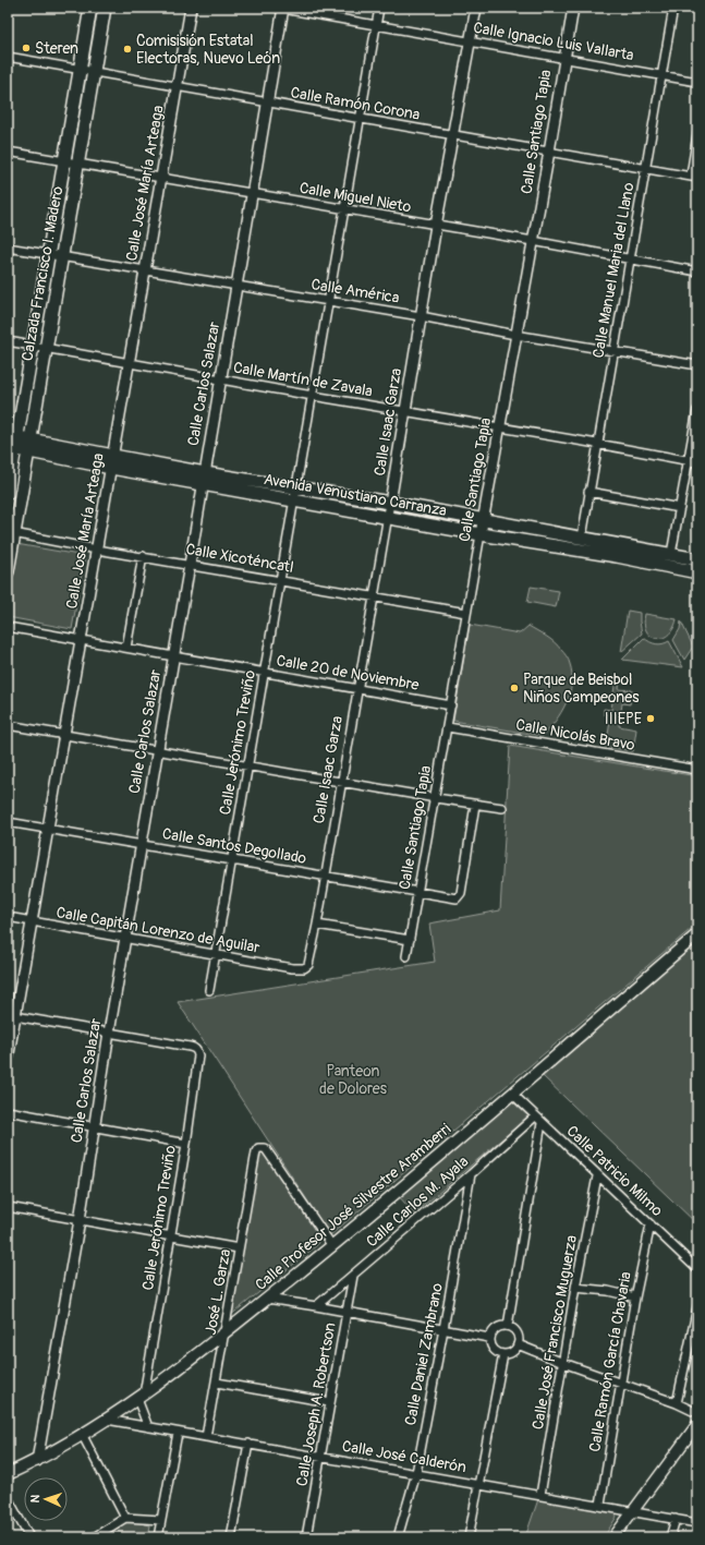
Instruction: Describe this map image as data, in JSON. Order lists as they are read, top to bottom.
{
  "streets": {
    "main road": ["Calzada Francisco I. Madero", "Avenida Venustiano Carranza", "Calle Profesor José Silvestre Aramberri"],
    "street": [
      "Calle Ignacio Luis Vallarta",
      "Calle Ramón Corona",
      "Calle Santiago Tapia",
      "Calle José María Arteaga",
      "Calle Miguel Nieto",
      "Calle Manuel Maria del Llano",
      "Calle América",
      "Calle Martín de Zavala",
      "Calle Carlos Salazar",
      "Calle Isaac Garza",
      "Calle Xicoténcatl",
      "Calle 20 de Noviembre",
      "Calle Nicolás Bravo",
      "Calle Jerónimo Treviño",
      "Calle Santos Degollado",
      "Calle Capitán Lorenzo de Aguilar",
      "Calle Patricio Milmo",
      "Calle Carlos M. Ayala",
      "José L. Garza",
      "Calle José Francisco Muguerza",
      "Calle Daniel Zambrano",
      "Calle Ramón García Chavaria",
      "Calle Joseph A. Robertson",
      "Calle José Calderón"
    ]
  },
  "crossings": [
    ["Calle Ignacio Luis Vallarta", "Calle Santiago Tapia"],
    ["Calle Ignacio Luis Vallarta", "Calle Manuel Maria del Llano"],
    ["Calle Ignacio Luis Vallarta", "Calle Carlos Salazar"],
    ["Calle Ignacio Luis Vallarta", "Calle Isaac Garza"],
    ["Calle Ignacio Luis Vallarta", "Calle Jerónimo Treviño"],
    ["Calle Ramón Corona", "Calle Santiago Tapia"],
    ["Calle Ramón Corona", "Calle José María Arteaga"],
    ["Calle Ramón Corona", "Calle Manuel Maria del Llano"],
    ["Calle Ramón Corona", "Calzada Francisco I. Madero"],
    ["Calle Ramón Corona", "Calle Carlos Salazar"],
    ["Calle Ramón Corona", "Calle Isaac Garza"],
    ["Calle Ramón Corona", "Calle Jerónimo Treviño"],
    ["Calle Santiago Tapia", "Calle Miguel Nieto"],
    ["Calle Santiago Tapia", "Calle América"],
    ["Calle Santiago Tapia", "Calle Martín de Zavala"],
    ["Calle Santiago Tapia", "Avenida Venustiano Carranza"],
    ["Calle Santiago Tapia", "Calle Xicoténcatl"],
    ["Calle Santiago Tapia", "Calle 20 de Noviembre"],
    ["Calle Santiago Tapia", "Calle Nicolás Bravo"],
    ["Calle Santiago Tapia", "Calle Santos Degollado"],
    ["Calle José María Arteaga", "Calle Miguel Nieto"],
    ["Calle José María Arteaga", "Calle América"],
    ["Calle José María Arteaga", "Calle Martín de Zavala"],
    ["Calle José María Arteaga", "Avenida Venustiano Carranza"],
    ["Calle José María Arteaga", "Calle Xicoténcatl"],
    ["Calle José María Arteaga", "Calle 20 de Noviembre"],
    ["Calle José María Arteaga", "Calle Santos Degollado"],
    ["Calle José María Arteaga", "Calle Capitán Lorenzo de Aguilar"],
    ["Calle Miguel Nieto", "Calle Manuel Maria del Llano"],
    ["Calle Miguel Nieto", "Calzada Francisco I. Madero"],
    ["Calle Miguel Nieto", "Calle Carlos Salazar"],
    ["Calle Miguel Nieto", "Calle Isaac Garza"],
    ["Calle Miguel Nieto", "Calle Jerónimo Treviño"],
    ["Calle Manuel Maria del Llano", "Calle América"],
    ["Calle Manuel Maria del Llano", "Calle Martín de Zavala"],
    ["Calle Manuel Maria del Llano", "Avenida Venustiano Carranza"],
    ["Calzada Francisco I. Madero", "Calle América"],
    ["Calzada Francisco I. Madero", "Calle Martín de Zavala"],
    ["Calzada Francisco I. Madero", "Avenida Venustiano Carranza"],
    ["Calzada Francisco I. Madero", "Calle Xicoténcatl"],
    ["Calle América", "Calle Carlos Salazar"],
    ["Calle América", "Calle Isaac Garza"],
    ["Calle América", "Calle Jerónimo Treviño"],
    ["Calle Martín de Zavala", "Calle Carlos Salazar"],
    ["Calle Martín de Zavala", "Calle Isaac Garza"],
    ["Calle Martín de Zavala", "Calle Jerónimo Treviño"],
    ["Calle Carlos Salazar", "Avenida Venustiano Carranza"],
    ["Calle Carlos Salazar", "Calle Xicoténcatl"],
    ["Calle Carlos Salazar", "Calle 20 de Noviembre"],
    ["Calle Carlos Salazar", "Calle Jerónimo Treviño"],
    ["Calle Carlos Salazar", "Calle Santos Degollado"],
    ["Calle Carlos Salazar", "Calle Capitán Lorenzo de Aguilar"],
    ["Calle Carlos Salazar", "Calle Profesor José Silvestre Aramberri"],
    ["Calle Isaac Garza", "Avenida Venustiano Carranza"],
    ["Calle Isaac Garza", "Calle Xicoténcatl"],
    ["Calle Isaac Garza", "Calle 20 de Noviembre"],
    ["Calle Isaac Garza", "Calle Santos Degollado"],
    ["Calle Isaac Garza", "Calle Capitán Lorenzo de Aguilar"],
    ["Avenida Venustiano Carranza", "Calle Jerónimo Treviño"],
    ["Calle Xicoténcatl", "Calle Jerónimo Treviño"],
    ["Calle 20 de Noviembre", "Calle Jerónimo Treviño"],
    ["Calle Jerónimo Treviño", "Calle Santos Degollado"],
    ["Calle Jerónimo Treviño", "Calle Capitán Lorenzo de Aguilar"],
    ["Calle Jerónimo Treviño", "Calle Profesor José Silvestre Aramberri"],
    ["Calle Patricio Milmo", "Calle Carlos M. Ayala"],
    ["Calle Patricio Milmo", "Calle Profesor José Silvestre Aramberri"],
    ["Calle Patricio Milmo", "Calle José Francisco Muguerza"],
    ["Calle Patricio Milmo", "Calle Ramón García Chavaria"],
    ["Calle Carlos M. Ayala", "Calle Daniel Zambrano"],
    ["Calle Carlos M. Ayala", "Calle Joseph A. Robertson"],
    ["Calle Profesor José Silvestre Aramberri", "José L. Garza"],
    ["Calle Profesor José Silvestre Aramberri", "Calle José Calderón"],
    ["José L. Garza", "Calle José Calderón"],
    ["Calle José Francisco Muguerza", "Calle José Calderón"],
    ["Calle Daniel Zambrano", "Calle José Calderón"],
    ["Calle Ramón García Chavaria", "Calle José Calderón"],
    ["Calle Joseph A. Robertson", "Calle José Calderón"]
  ],
  "parks": ["Panteon de Dolores"],
  "places": [
    "Steren",
    "Comisisión Estatal Electoras, Nuevo León",
    "Parque de Beisbol Niños Campeones",
    "IIIEPE"
  ],
  "north": "left"
}
